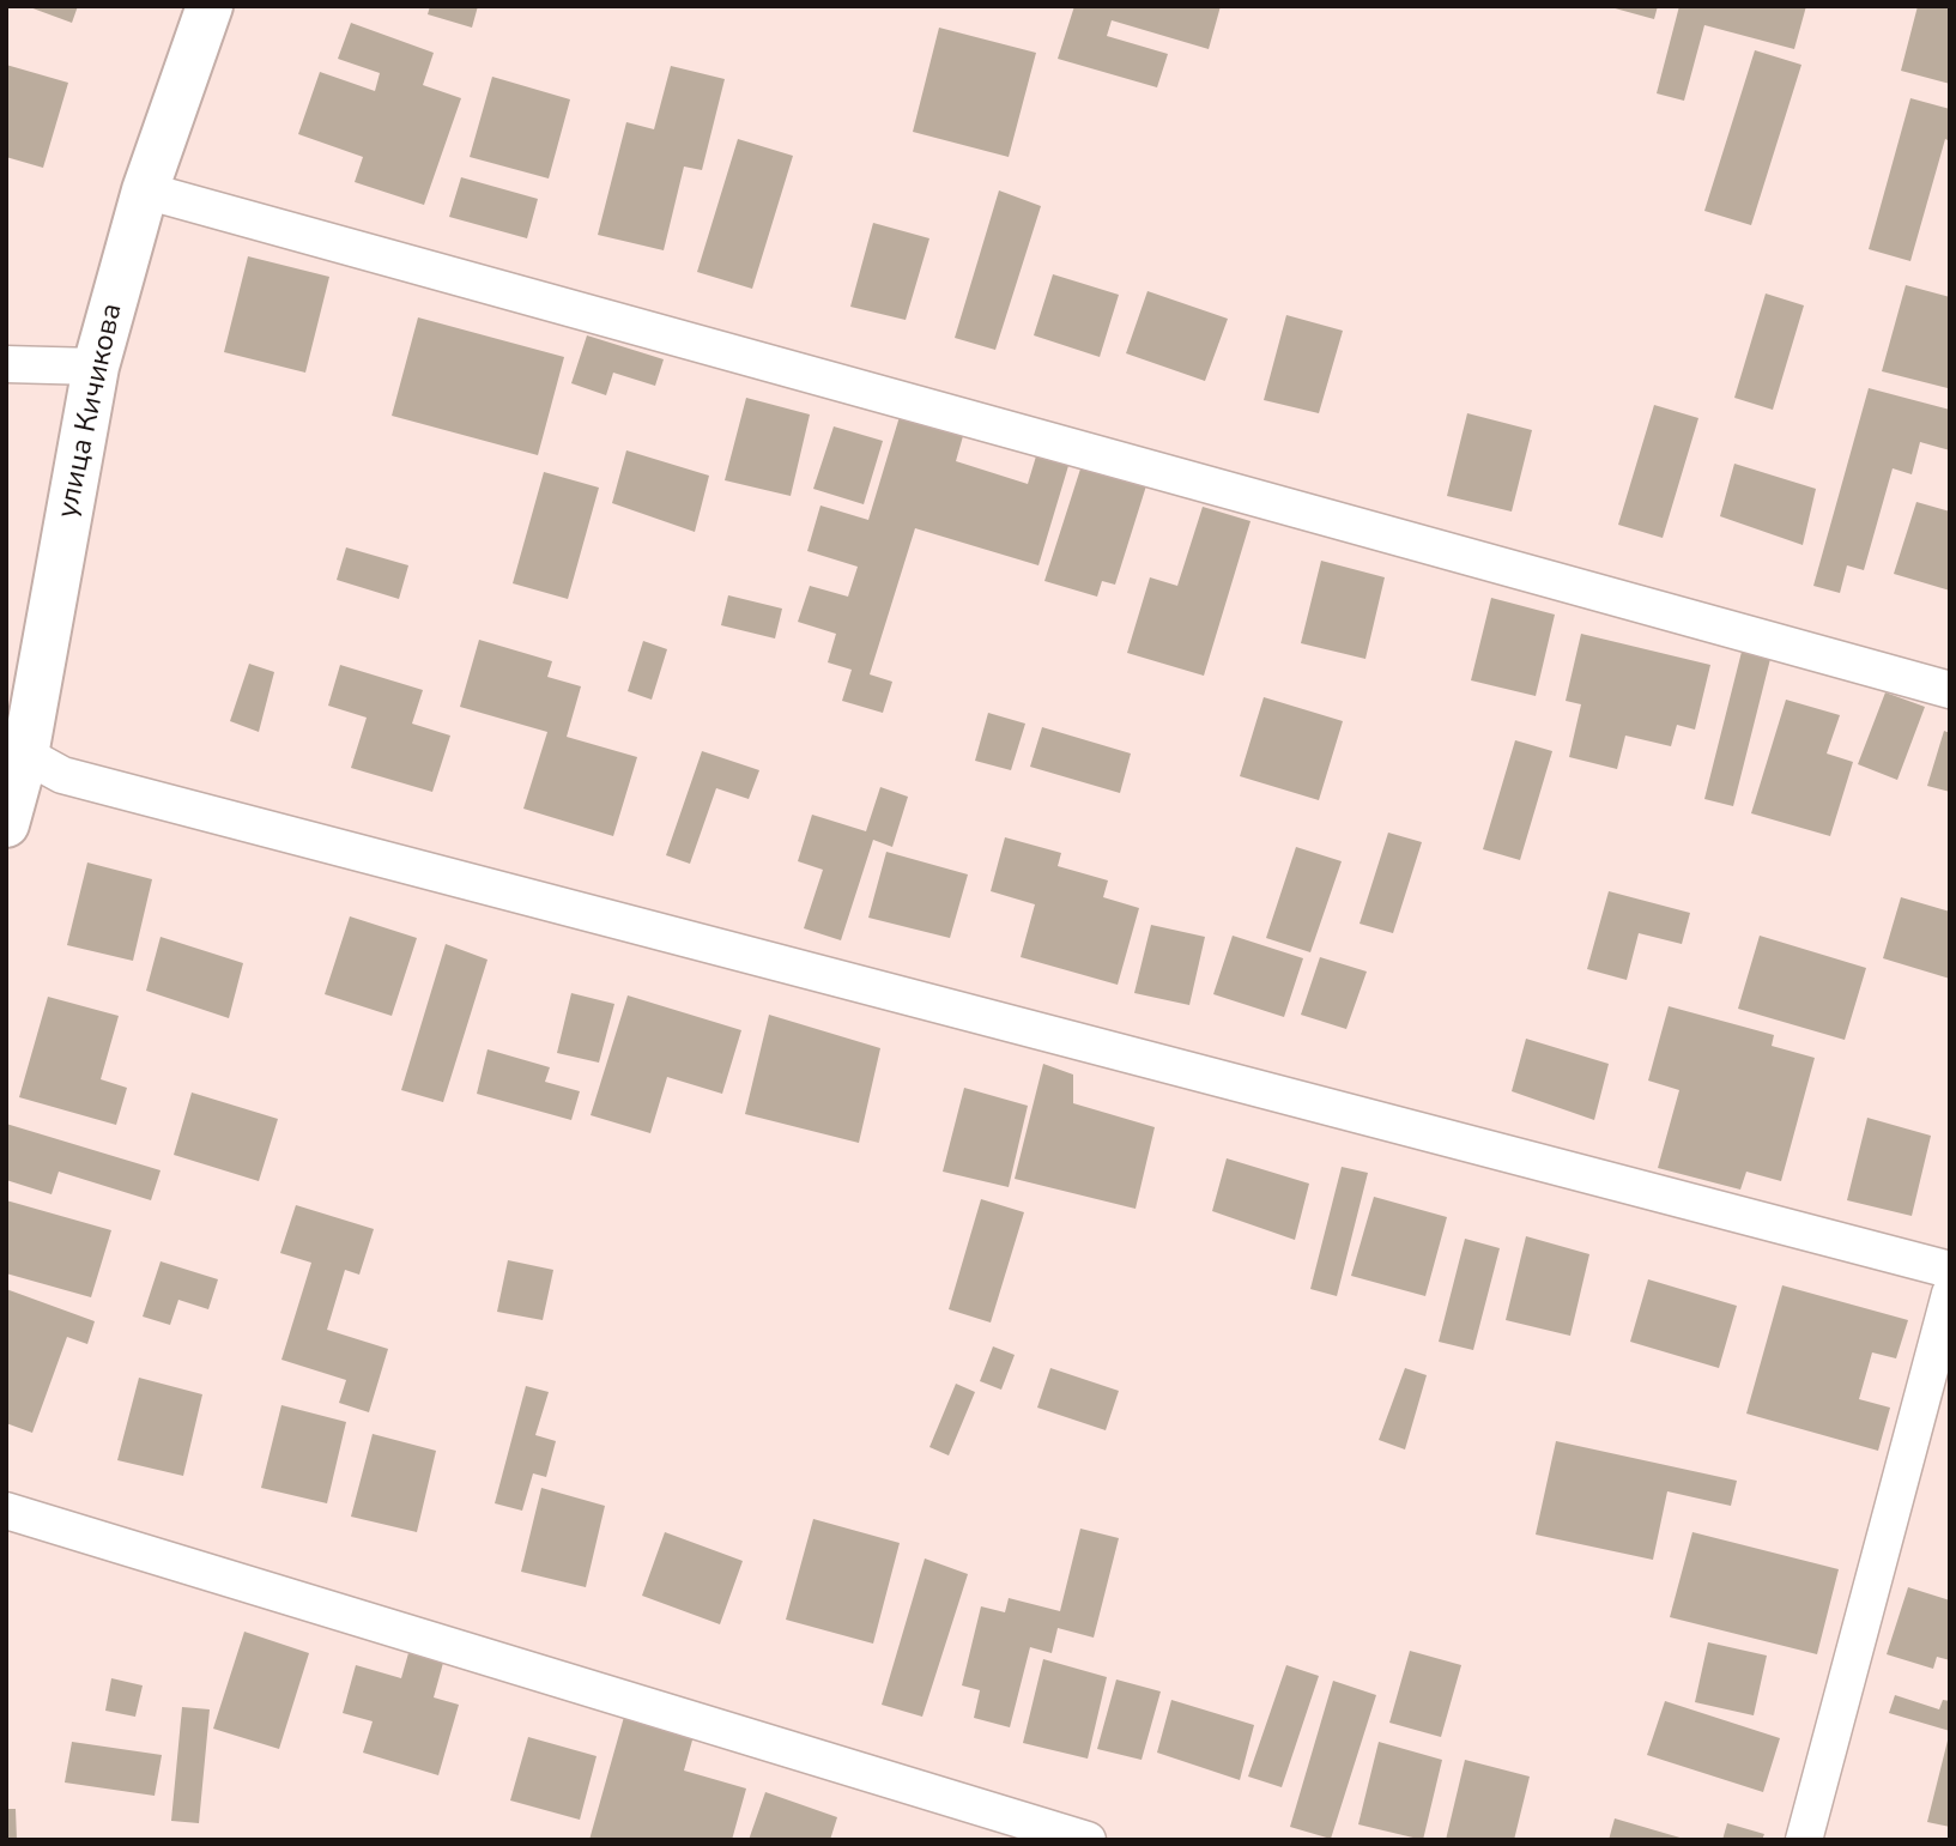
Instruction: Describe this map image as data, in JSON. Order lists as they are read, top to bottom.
{
  "streets": {
    "street": ["улица Кичикова"]
  }
}
